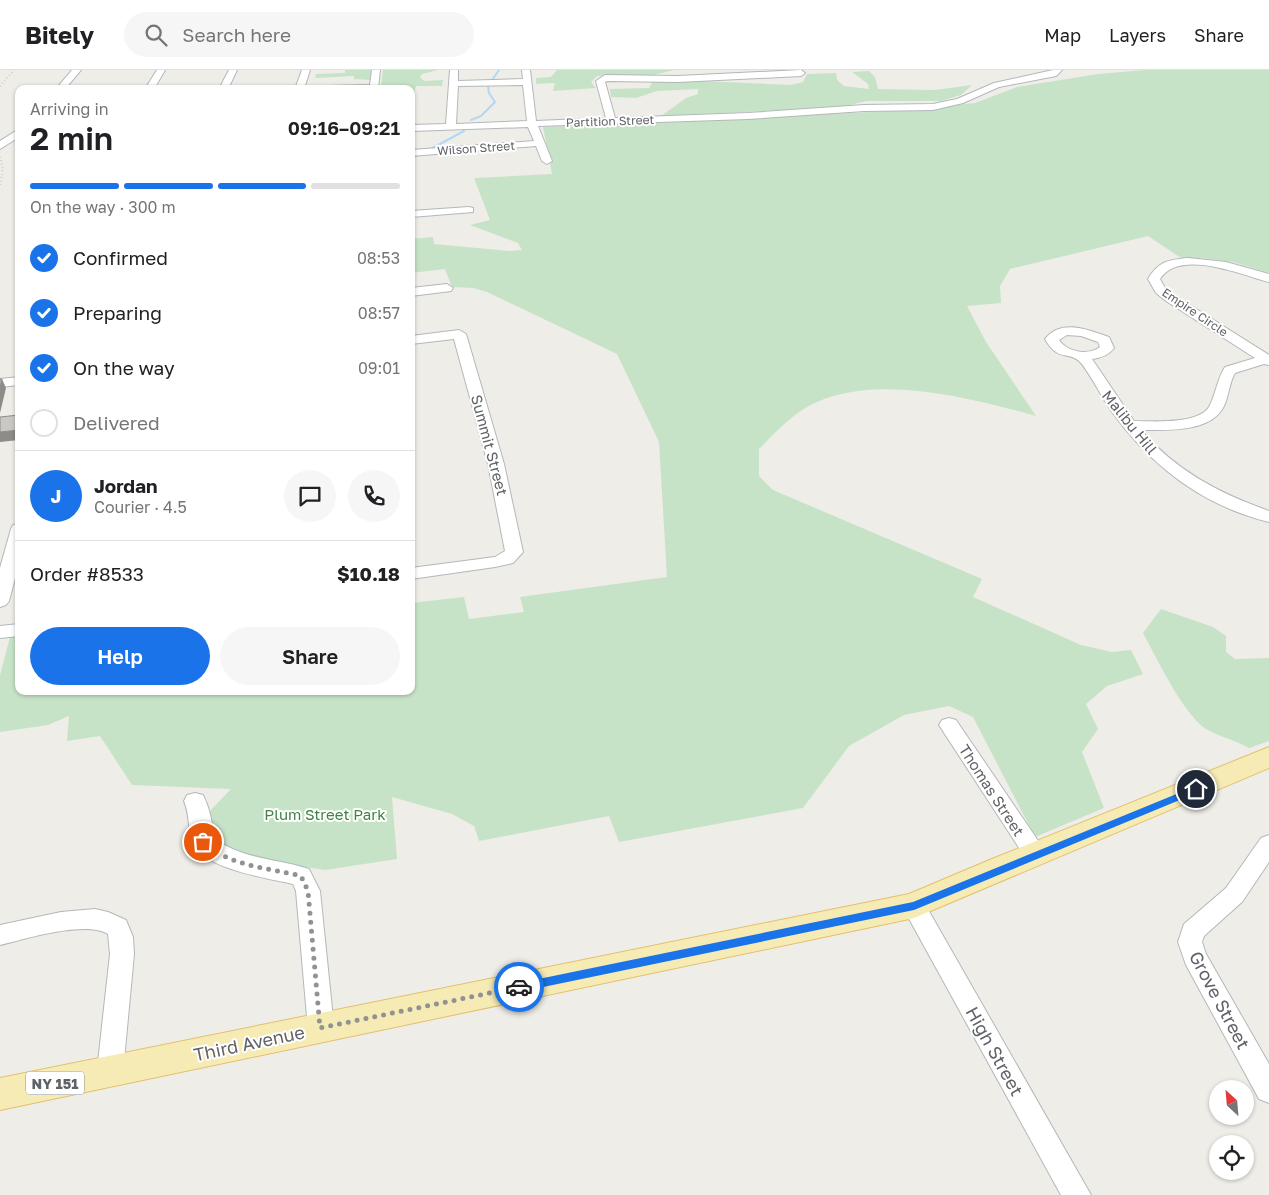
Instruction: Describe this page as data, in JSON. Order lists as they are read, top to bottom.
{
  "streets": {
    "main road": ["Third Avenue", "NY 151"],
    "street": [
      "Partition Street",
      "Wilson Street",
      "Empire Circle",
      "Malibu Hill",
      "Summit Street",
      "Thomas Street",
      "Grove Street",
      "High Street"
    ]
  },
  "crossings": [
    ["Thomas Street", "Third Avenue"],
    ["Third Avenue", "High Street"]
  ],
  "parks": ["Plum Street Park"],
  "north": "top left",
  "page": {
    "header": "Bitely",
    "search": "Search here",
    "nav": ["Map", "Layers", "Share"],
    "heading": ["2 min", "Arriving in", "09:16–09:21"],
    "panel": [
      "Jordan",
      "Courier · 4.5",
      "Order #8533",
      "$10.18"
    ],
    "bar": "On the way · 300 m",
    "list": [
      ["Confirmed", "08:53"],
      ["Preparing", "08:57"],
      ["On the way", "09:01"],
      "Delivered"
    ],
    "round": "J",
    "buttons": ["Help", "Share"]
  }
}
